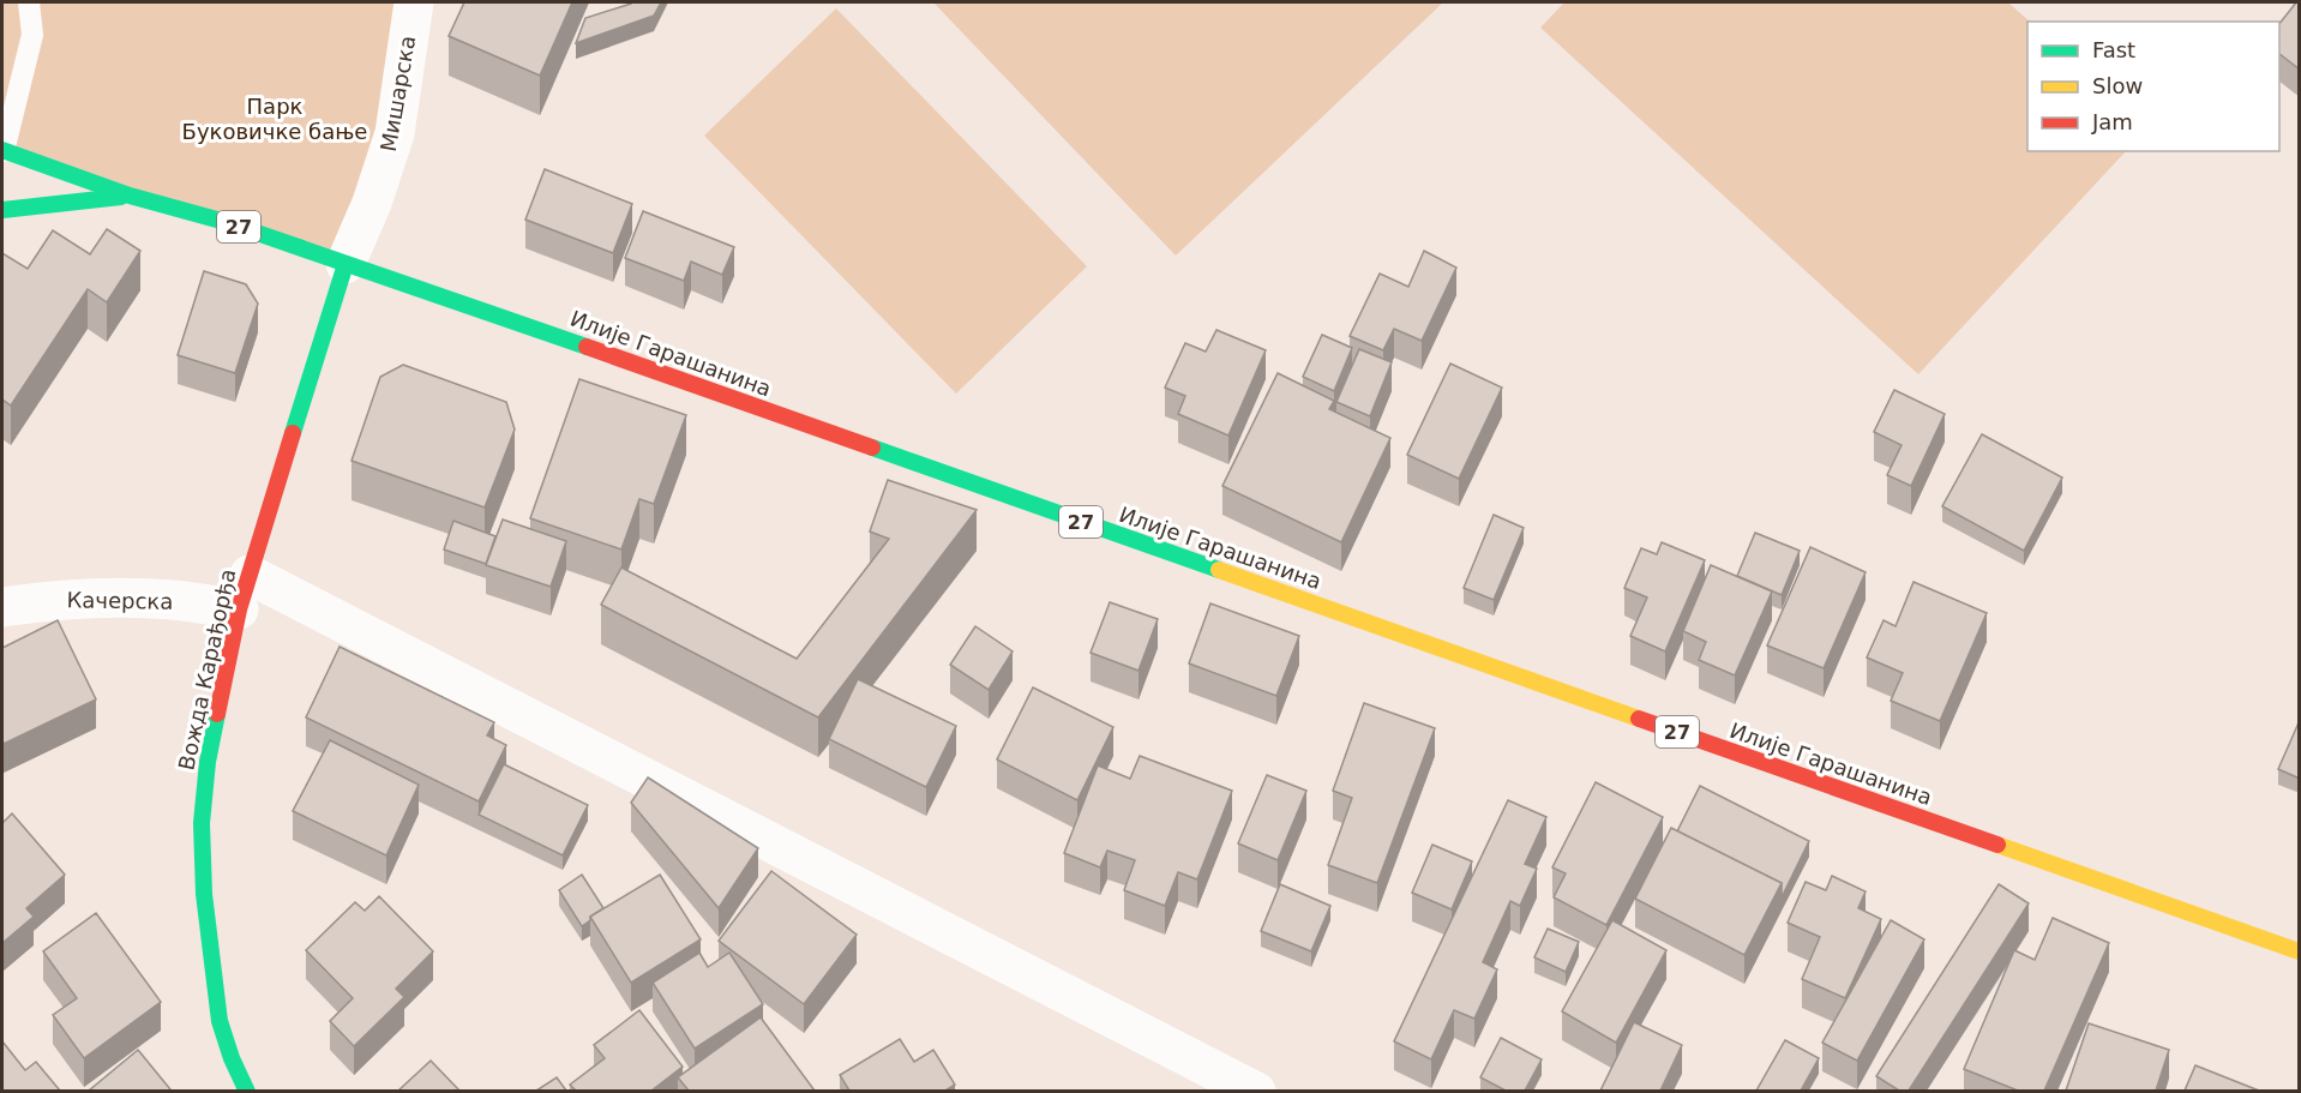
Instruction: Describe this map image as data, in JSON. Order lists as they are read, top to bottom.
{
  "streets": {
    "main road": ["27", "Илије Гарашанина", "Вожда Карађорђа"],
    "street": ["Мишарска", "Качерска"]
  },
  "crossings": [
    ["Мишарска", "Илије Гарашанина"],
    ["Мишарска", "Вожда Карађорђа"],
    ["27", "Илије Гарашанина"],
    ["Илије Гарашанина", "Вожда Карађорђа"],
    ["Качерска", "Вожда Карађорђа"]
  ],
  "parks": ["Парк Буковичке бање"],
  "legend": ["Fast", "Slow", "Jam"]
}
